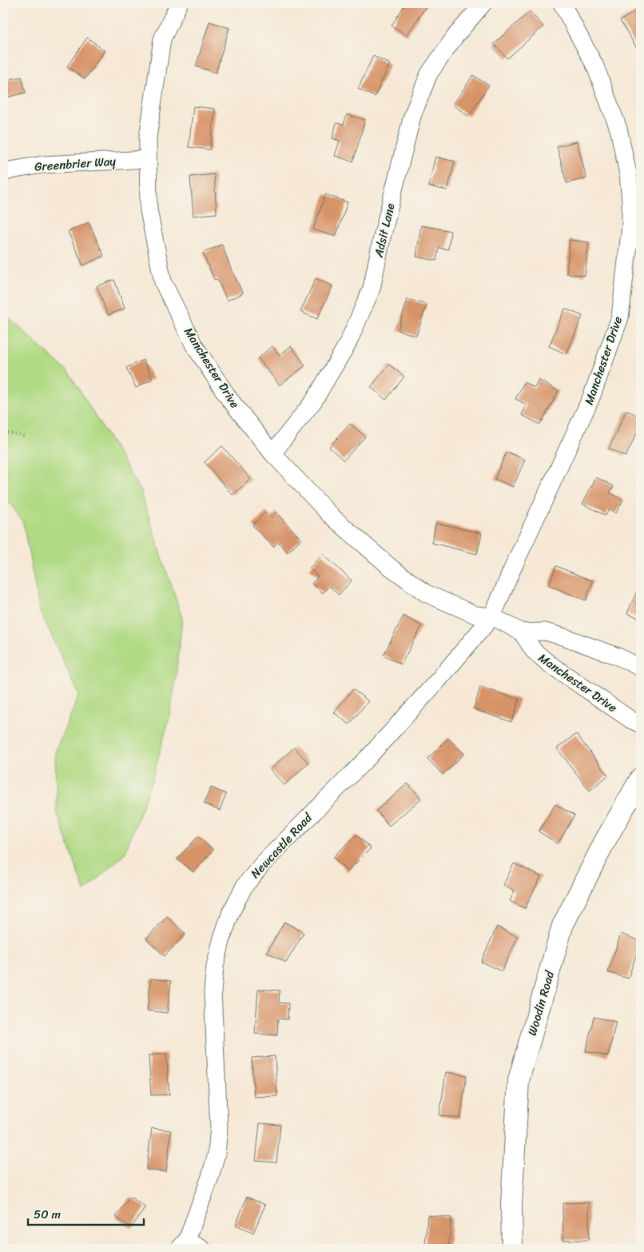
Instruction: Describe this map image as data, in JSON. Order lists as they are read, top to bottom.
{
  "streets": {
    "street": [
      "Greenbrier Way",
      "Adsit Lane",
      "Manchester Drive",
      "Newcastle Road",
      "Woodin Road"
    ]
  },
  "crossings": [
    ["Greenbrier Way", "Manchester Drive"],
    ["Adsit Lane", "Manchester Drive"],
    ["Manchester Drive", "Newcastle Road"]
  ],
  "scale_bar": "50 m"
}
